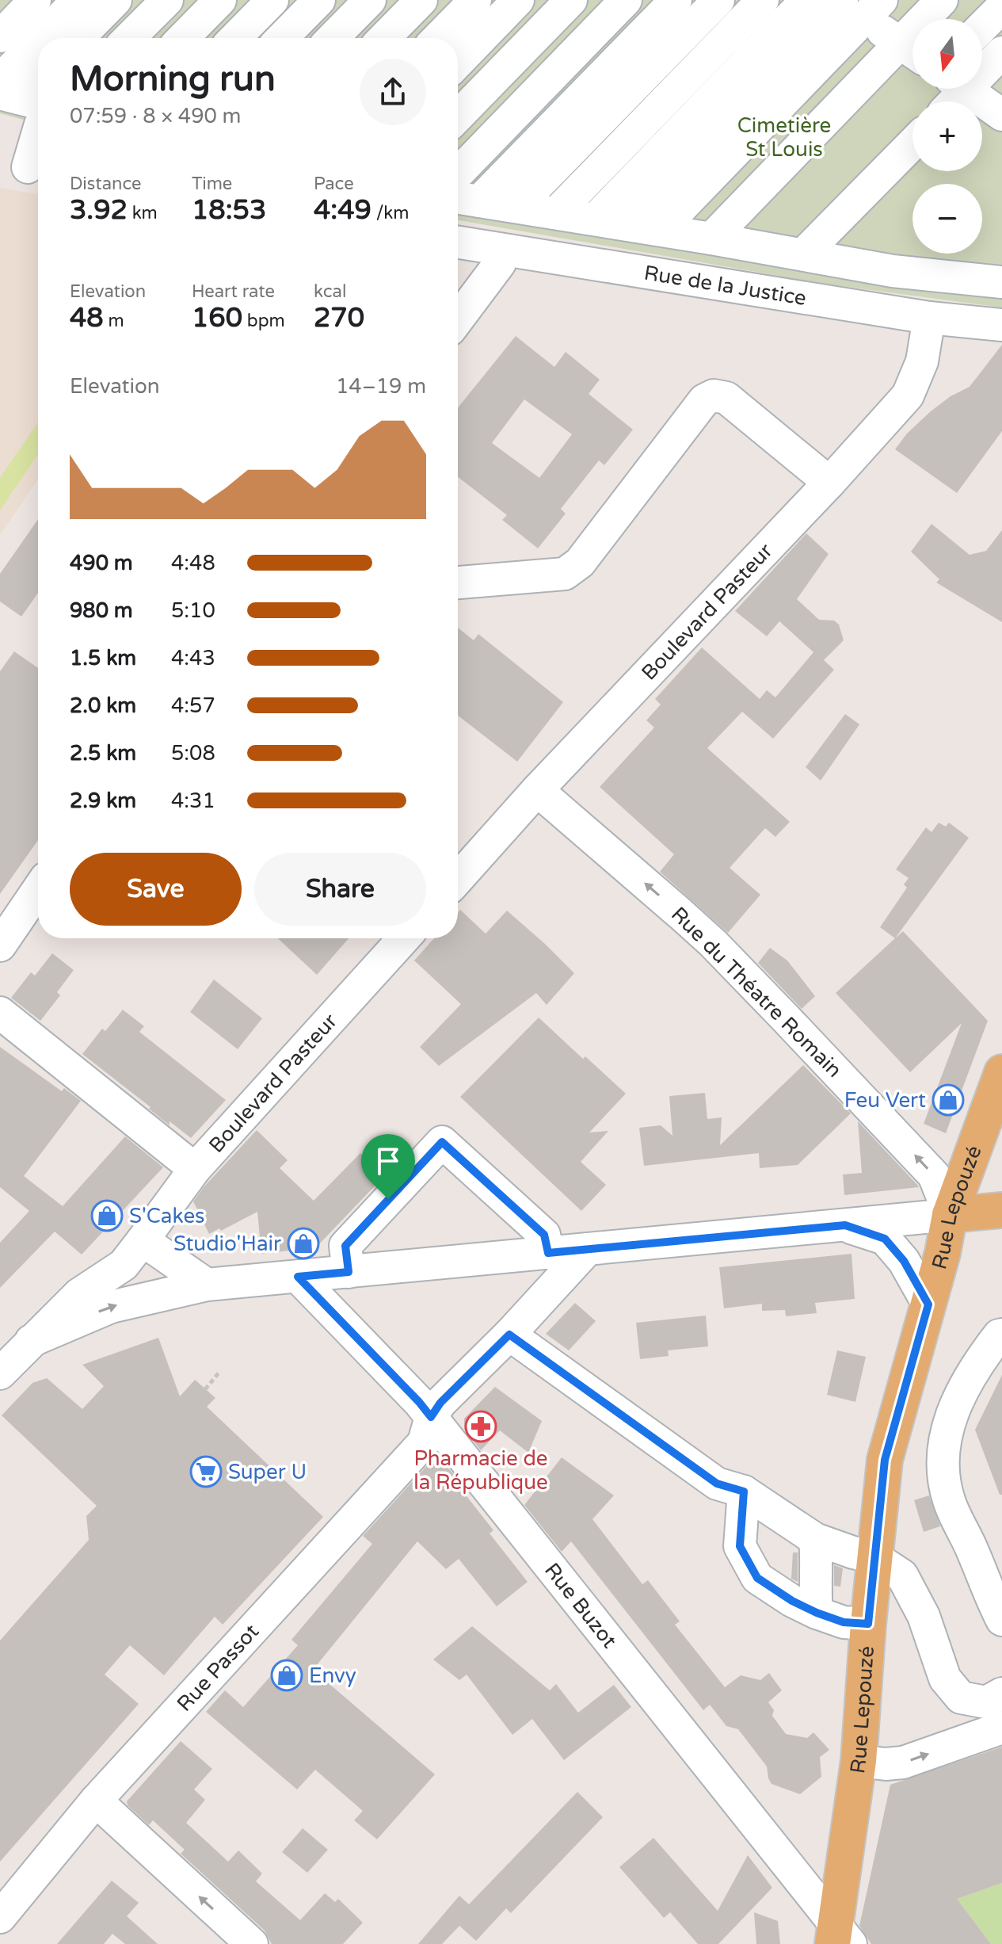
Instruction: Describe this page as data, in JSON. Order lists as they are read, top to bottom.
{
  "streets": {
    "main road": ["Rue Lepouzé"],
    "street": [
      "Rue de la Justice",
      "Boulevard Pasteur",
      "Rue du Théatre Romain",
      "Rue Buzot",
      "Rue Passot"
    ]
  },
  "crossings": [
    ["Rue de la Justice", "Boulevard Pasteur"],
    ["Boulevard Pasteur", "Rue du Théatre Romain"],
    ["Rue du Théatre Romain", "Rue Lepouzé"],
    ["Rue Lepouzé", "Rue Buzot"],
    ["Rue Buzot", "Rue Passot"]
  ],
  "one_way": ["Rue du Théatre Romain"],
  "parks": ["Cimetière St Louis"],
  "places": {
    "shop": [
      "Feu Vert",
      "S'Cakes",
      "Studio'Hair",
      "Envy"
    ],
    "pharmacy": ["Pharmacie de la République"],
    "supermarket": ["Super U"]
  },
  "north": "bottom",
  "page": {
    "map_buttons": ["+", "−"],
    "heading": ["Morning run", "07:59 · 8 × 490 m"],
    "stats": [
      ["Distance", "3.92 km"],
      ["Time", "18:53"],
      ["Pace", "4:49 /km"],
      ["Elevation", "48 m"],
      ["Heart rate", "160 bpm"],
      ["kcal", "270"]
    ],
    "chart": ["Elevation", "14–19 m"],
    "list": [
      {
        "name": "490 m",
        "note": "4:48"
      },
      {
        "name": "980 m",
        "note": "5:10"
      },
      {
        "name": "1.5 km",
        "note": "4:43"
      },
      {
        "name": "2.0 km",
        "note": "4:57"
      },
      {
        "name": "2.5 km",
        "note": "5:08"
      },
      {
        "name": "2.9 km",
        "note": "4:31"
      }
    ],
    "buttons": ["Save", "Share"]
  }
}
